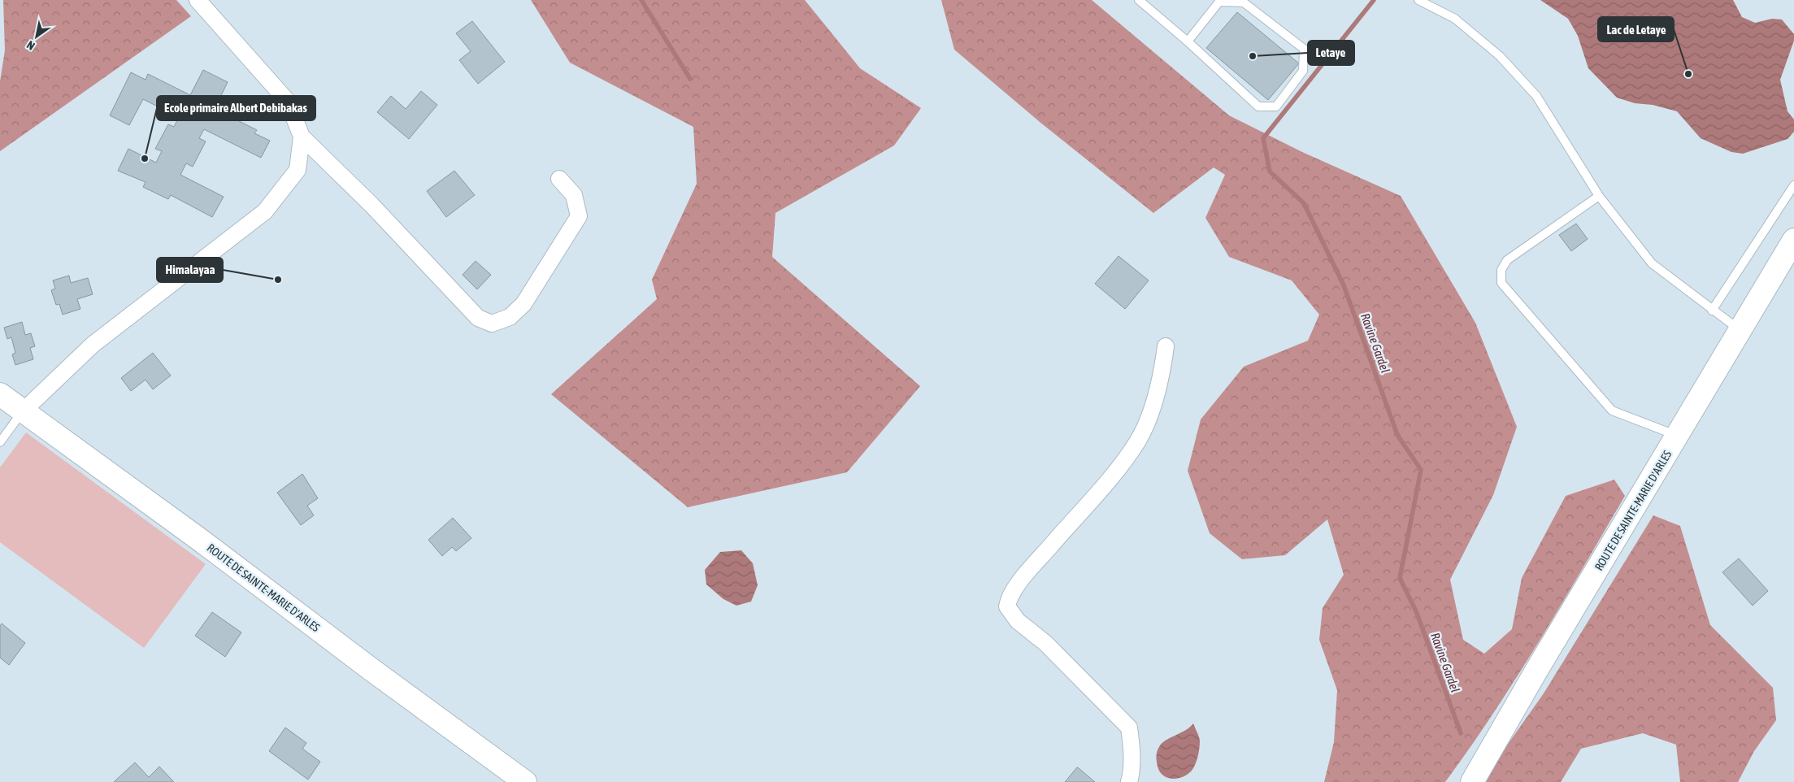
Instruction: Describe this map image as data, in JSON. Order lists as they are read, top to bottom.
{
  "streets": {
    "main road": ["ROUTE DE SAINTE-MARIE D'ARLES"]
  },
  "water": ["Ravine Gardel"],
  "places": [
    "Letaye",
    "Lac de Letaye",
    "Ecole primaire Albert Debibakas",
    "Himalayaa"
  ],
  "north": "bottom left"
}
